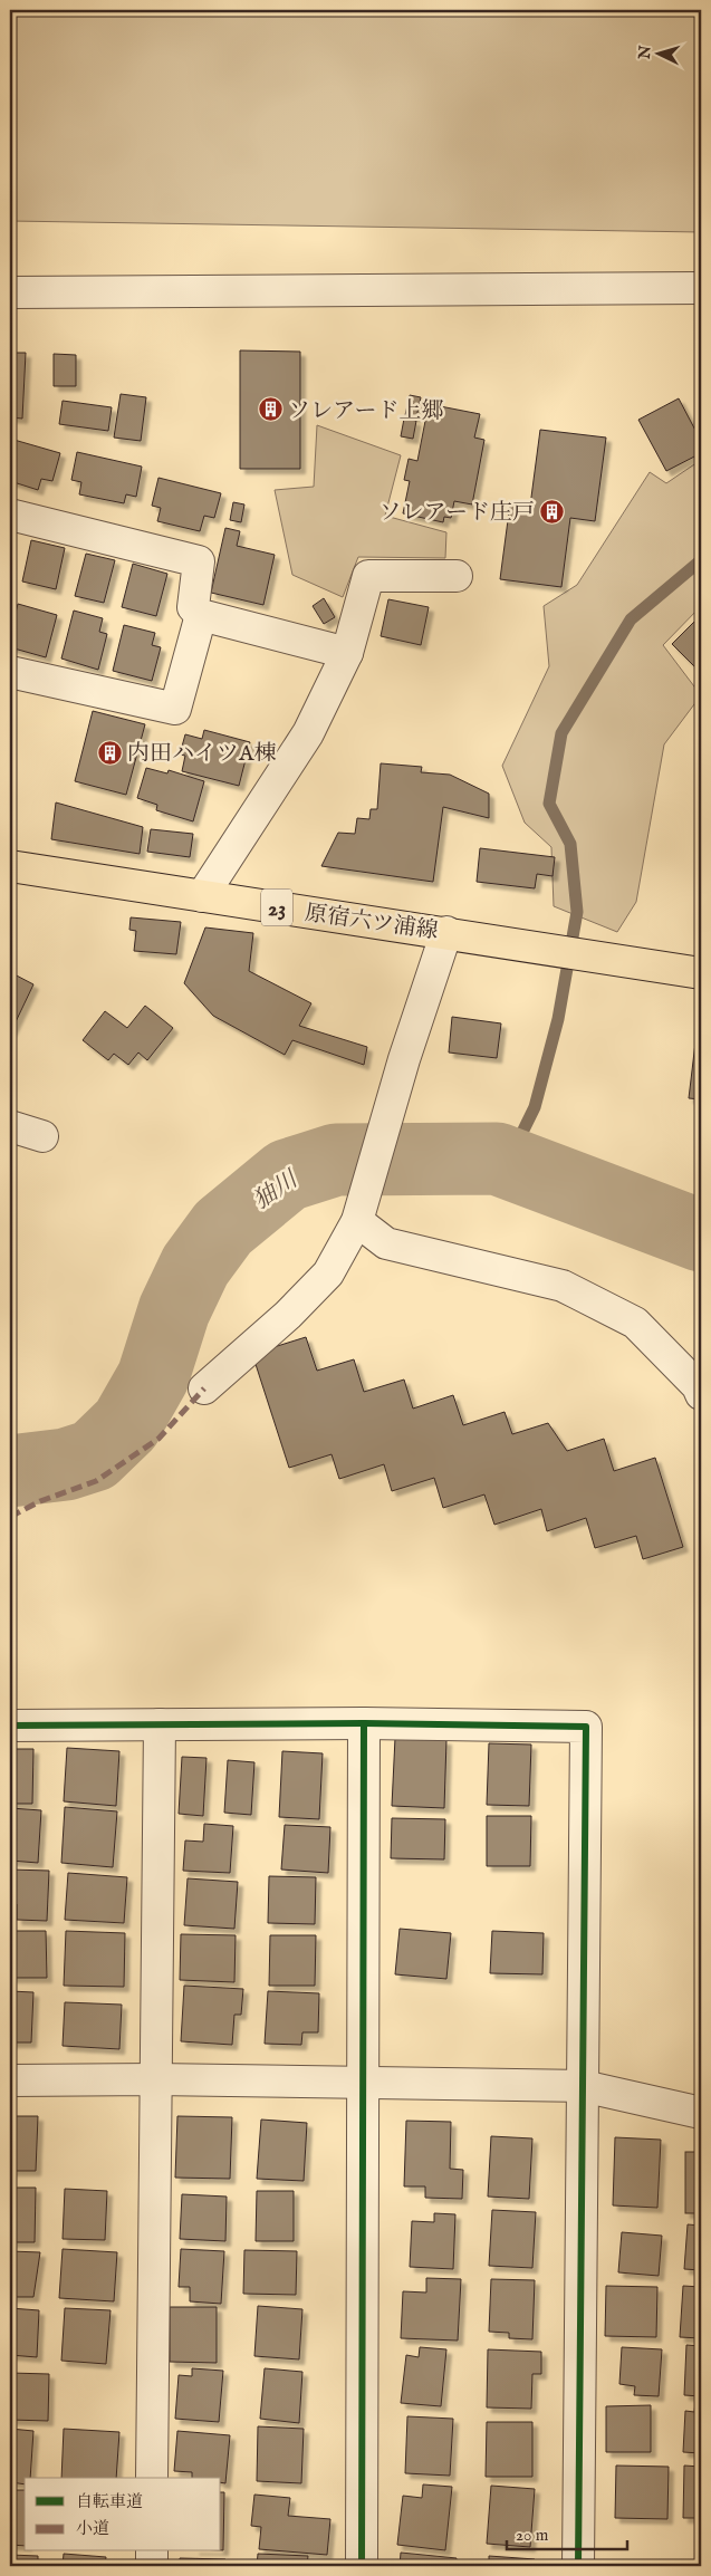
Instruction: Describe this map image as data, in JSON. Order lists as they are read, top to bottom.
{
  "streets": {
    "main road": ["23", "原宿六ツ浦線"]
  },
  "water": ["㹨川"],
  "places": {
    "building": ["ソレアード上郷", "ソレアード庄戸", "内田ハイツA棟"]
  },
  "legend": ["自転車道", "小道"],
  "scale_bar": "20 m",
  "north": "left"
}
